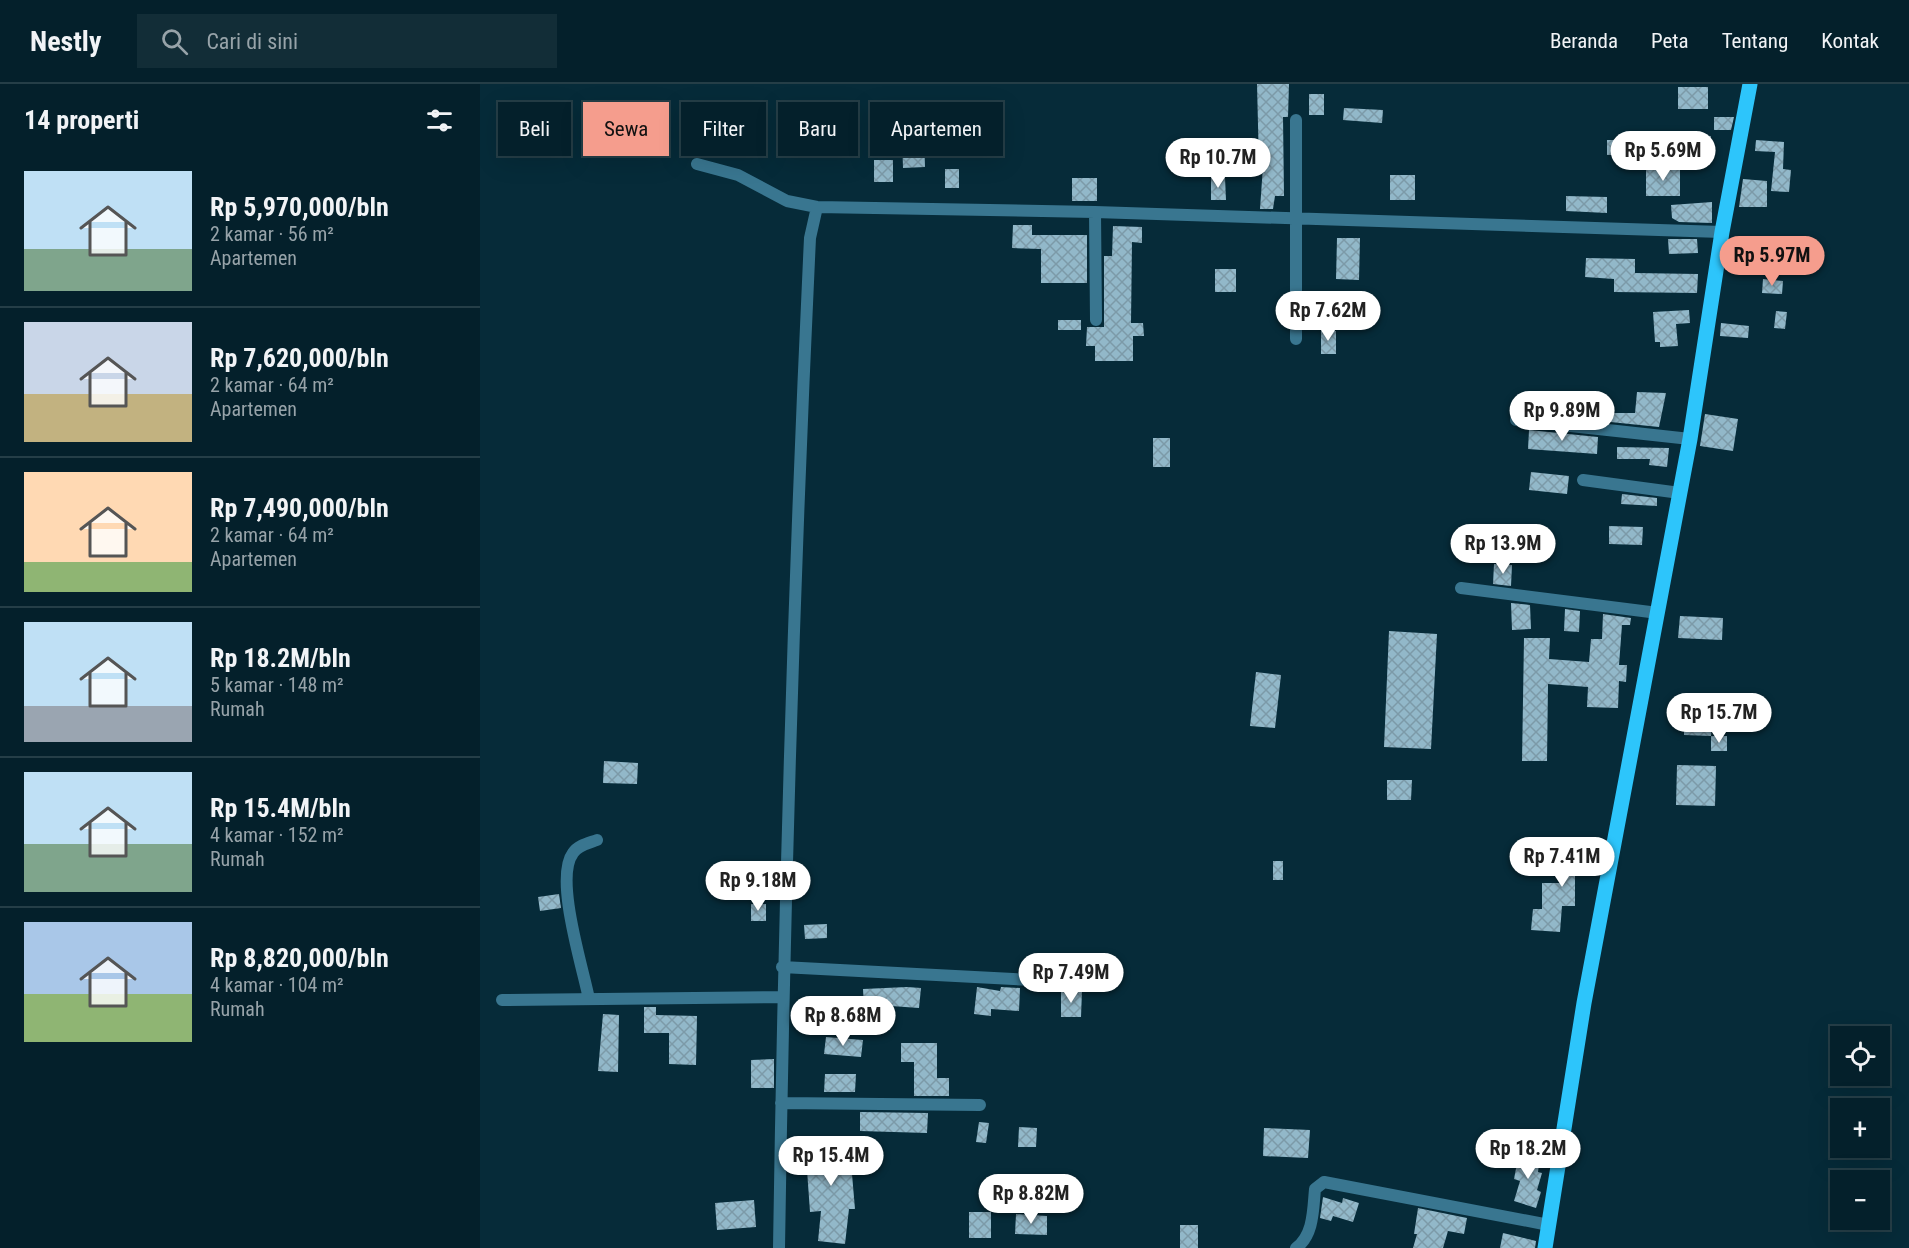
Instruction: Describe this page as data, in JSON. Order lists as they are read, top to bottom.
{
  "page": {
    "header": "Nestly",
    "search": "Cari di sini",
    "nav": [
      "Beranda",
      "Peta",
      "Tentang",
      "Kontak"
    ],
    "heading": "14 properti",
    "chip": [
      "Beli",
      "Sewa",
      "Filter",
      "Baru",
      "Apartemen"
    ],
    "price": [
      "Rp 5.69M",
      "Rp 10.7M",
      "Rp 5.97M",
      "Rp 7.62M",
      "Rp 9.89M",
      "Rp 13.9M",
      "Rp 15.7M",
      "Rp 7.41M",
      "Rp 9.18M",
      "Rp 7.49M",
      "Rp 8.68M",
      "Rp 18.2M",
      "Rp 15.4M",
      "Rp 8.82M"
    ],
    "list": [
      {
        "name": "Rp 5,970,000/bln",
        "note": "2 kamar · 56 m² · Apartemen"
      },
      {
        "name": "Rp 7,620,000/bln",
        "note": "2 kamar · 64 m² · Apartemen"
      },
      {
        "name": "Rp 7,490,000/bln",
        "note": "2 kamar · 64 m² · Apartemen"
      },
      {
        "name": "Rp 18.2M/bln",
        "note": "5 kamar · 148 m² · Rumah"
      },
      {
        "name": "Rp 15.4M/bln",
        "note": "4 kamar · 152 m² · Rumah"
      },
      {
        "name": "Rp 8,820,000/bln",
        "note": "4 kamar · 104 m² · Rumah"
      }
    ],
    "map_buttons": ["+", "−"]
  }
}
